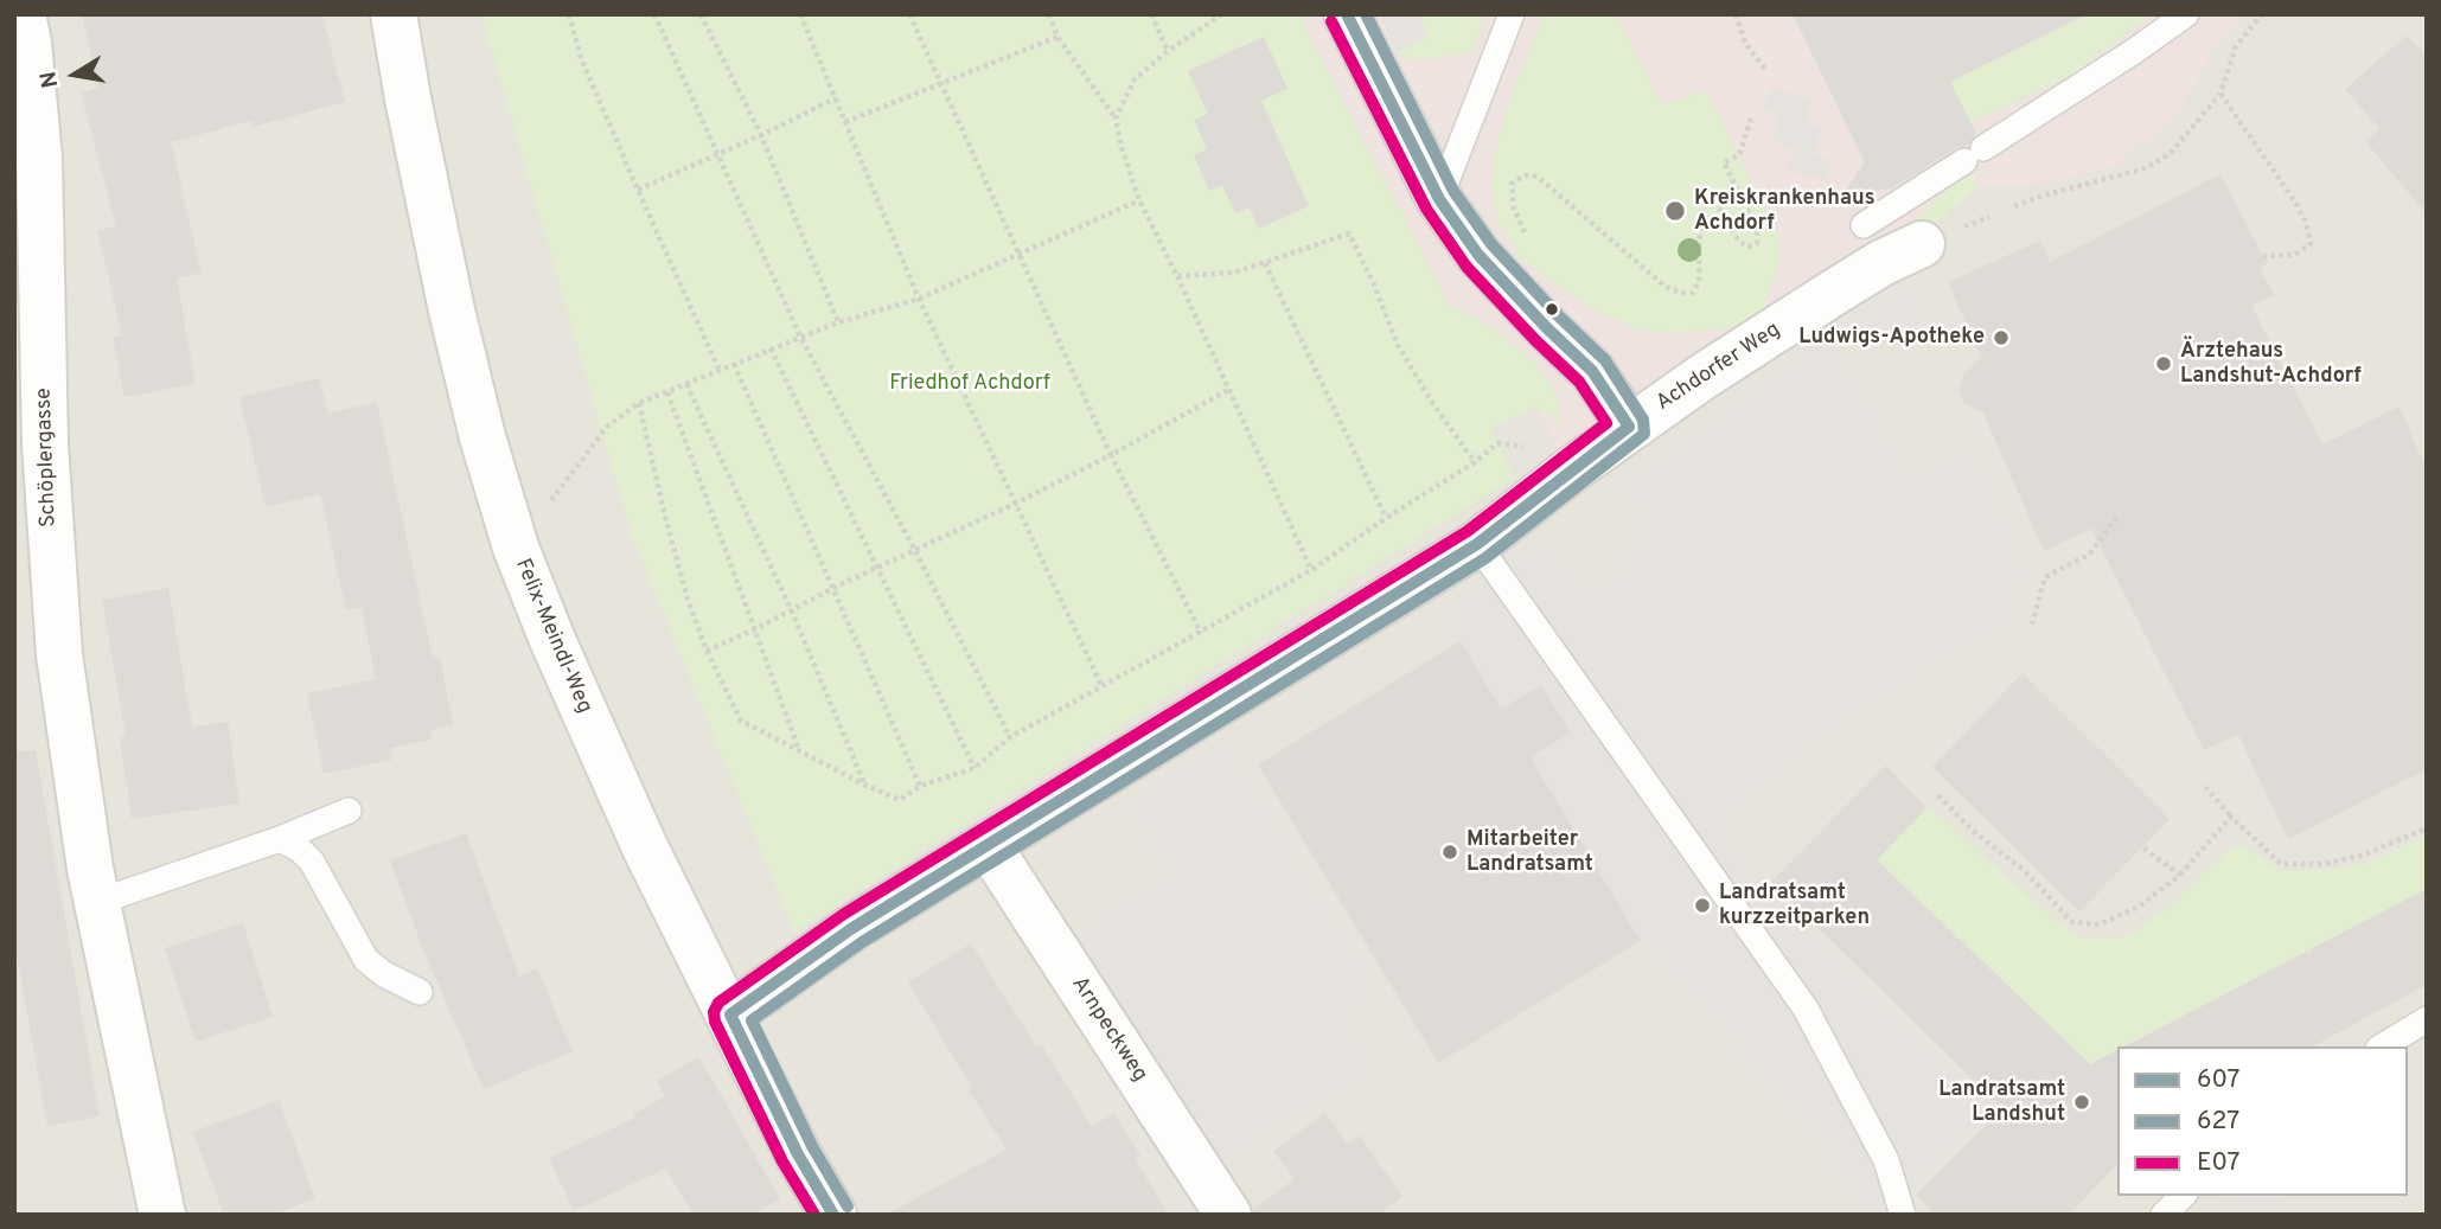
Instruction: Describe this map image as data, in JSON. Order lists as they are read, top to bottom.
{
  "streets": {
    "street": [
      "Achdorfer Weg",
      "Schöplergasse",
      "Felix-Meindl-Weg",
      "Arnpeckweg"
    ]
  },
  "crossings": [
    ["Achdorfer Weg", "Felix-Meindl-Weg"],
    ["Achdorfer Weg", "Arnpeckweg"]
  ],
  "parks": ["Friedhof Achdorf"],
  "places": [
    "Kreiskrankenhaus Achdorf",
    "Ludwigs-Apotheke",
    "Ärztehaus Landshut-Achdorf",
    "Mitarbeiter Landratsamt",
    "Landratsamt kurzzeitparken",
    "Landratsamt Landshut"
  ],
  "lines": ["transit line 607", "transit line 627", "transit line E07"],
  "legend": ["607", "627", "E07"],
  "north": "left"
}
